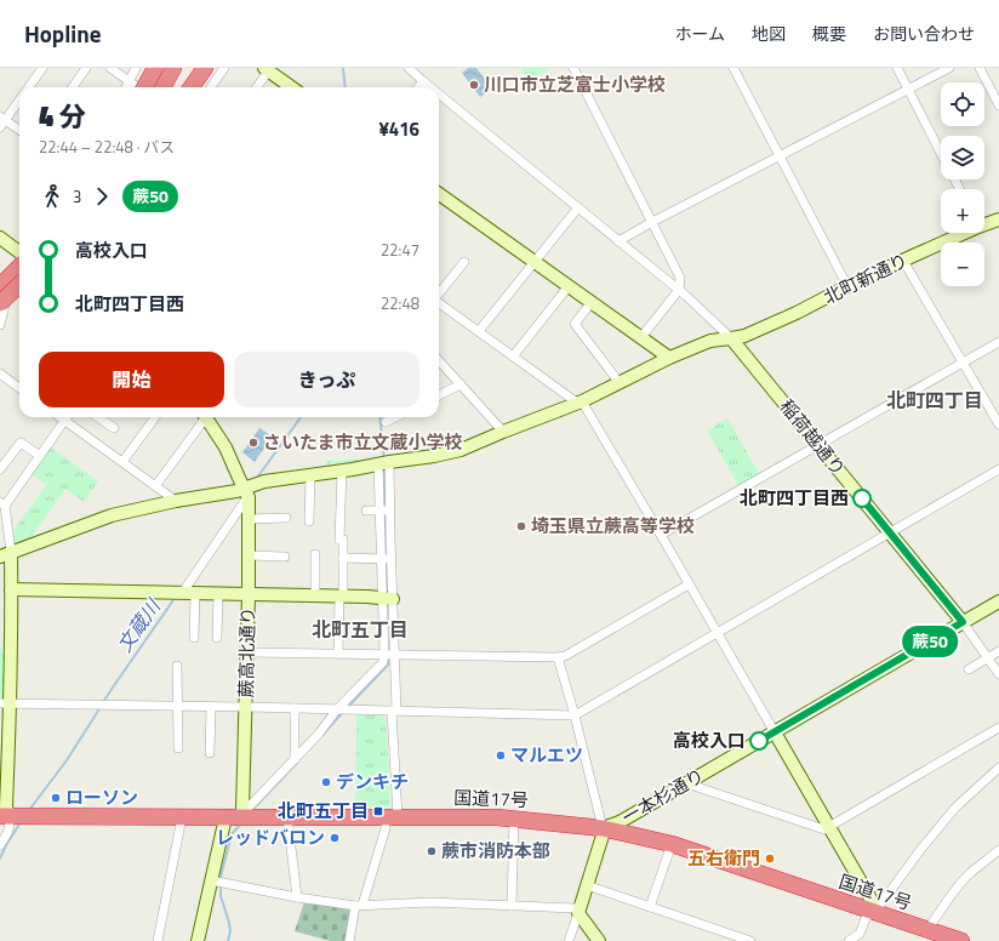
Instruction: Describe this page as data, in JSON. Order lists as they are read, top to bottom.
{
  "streets": {
    "highway": ["国道17号"],
    "street": [
      "北町新通り",
      "稲荷越通り",
      "蕨高北通り",
      "一本杉通り"
    ]
  },
  "crossings": [
    ["北町新通り", "稲荷越通り"],
    ["北町新通り", "蕨高北通り"],
    ["稲荷越通り", "一本杉通り"],
    ["蕨高北通り", "国道17号"],
    ["一本杉通り", "国道17号"]
  ],
  "districts": ["北町四丁目", "北町五丁目"],
  "water": ["文蔵川"],
  "places": {
    "other": [
      "川口市立芝富士小学校",
      "さいたま市立文蔵小学校",
      "北町四丁目西",
      "埼玉県立蕨高等学校",
      "高校入口",
      "マルエツ",
      "デンキチ",
      "ローソン",
      "レッドバロン",
      "蕨市消防本部",
      "五右衛門"
    ],
    "transit": ["北町五丁目"]
  },
  "lines": ["bus line 蕨50"],
  "page": {
    "header": "Hopline",
    "nav": [
      "ホーム",
      "地図",
      "概要",
      "お問い合わせ"
    ],
    "on_map": "蕨50",
    "map_buttons": ["+", "−"],
    "heading": ["4 分", "22:44 – 22:48 · バス", "¥416"],
    "legs": ["3", "蕨50"],
    "list": [
      {
        "name": "高校入口",
        "value": "22:47"
      },
      {
        "name": "北町四丁目西",
        "value": "22:48"
      }
    ],
    "buttons": ["開始", "きっぷ"]
  }
}
